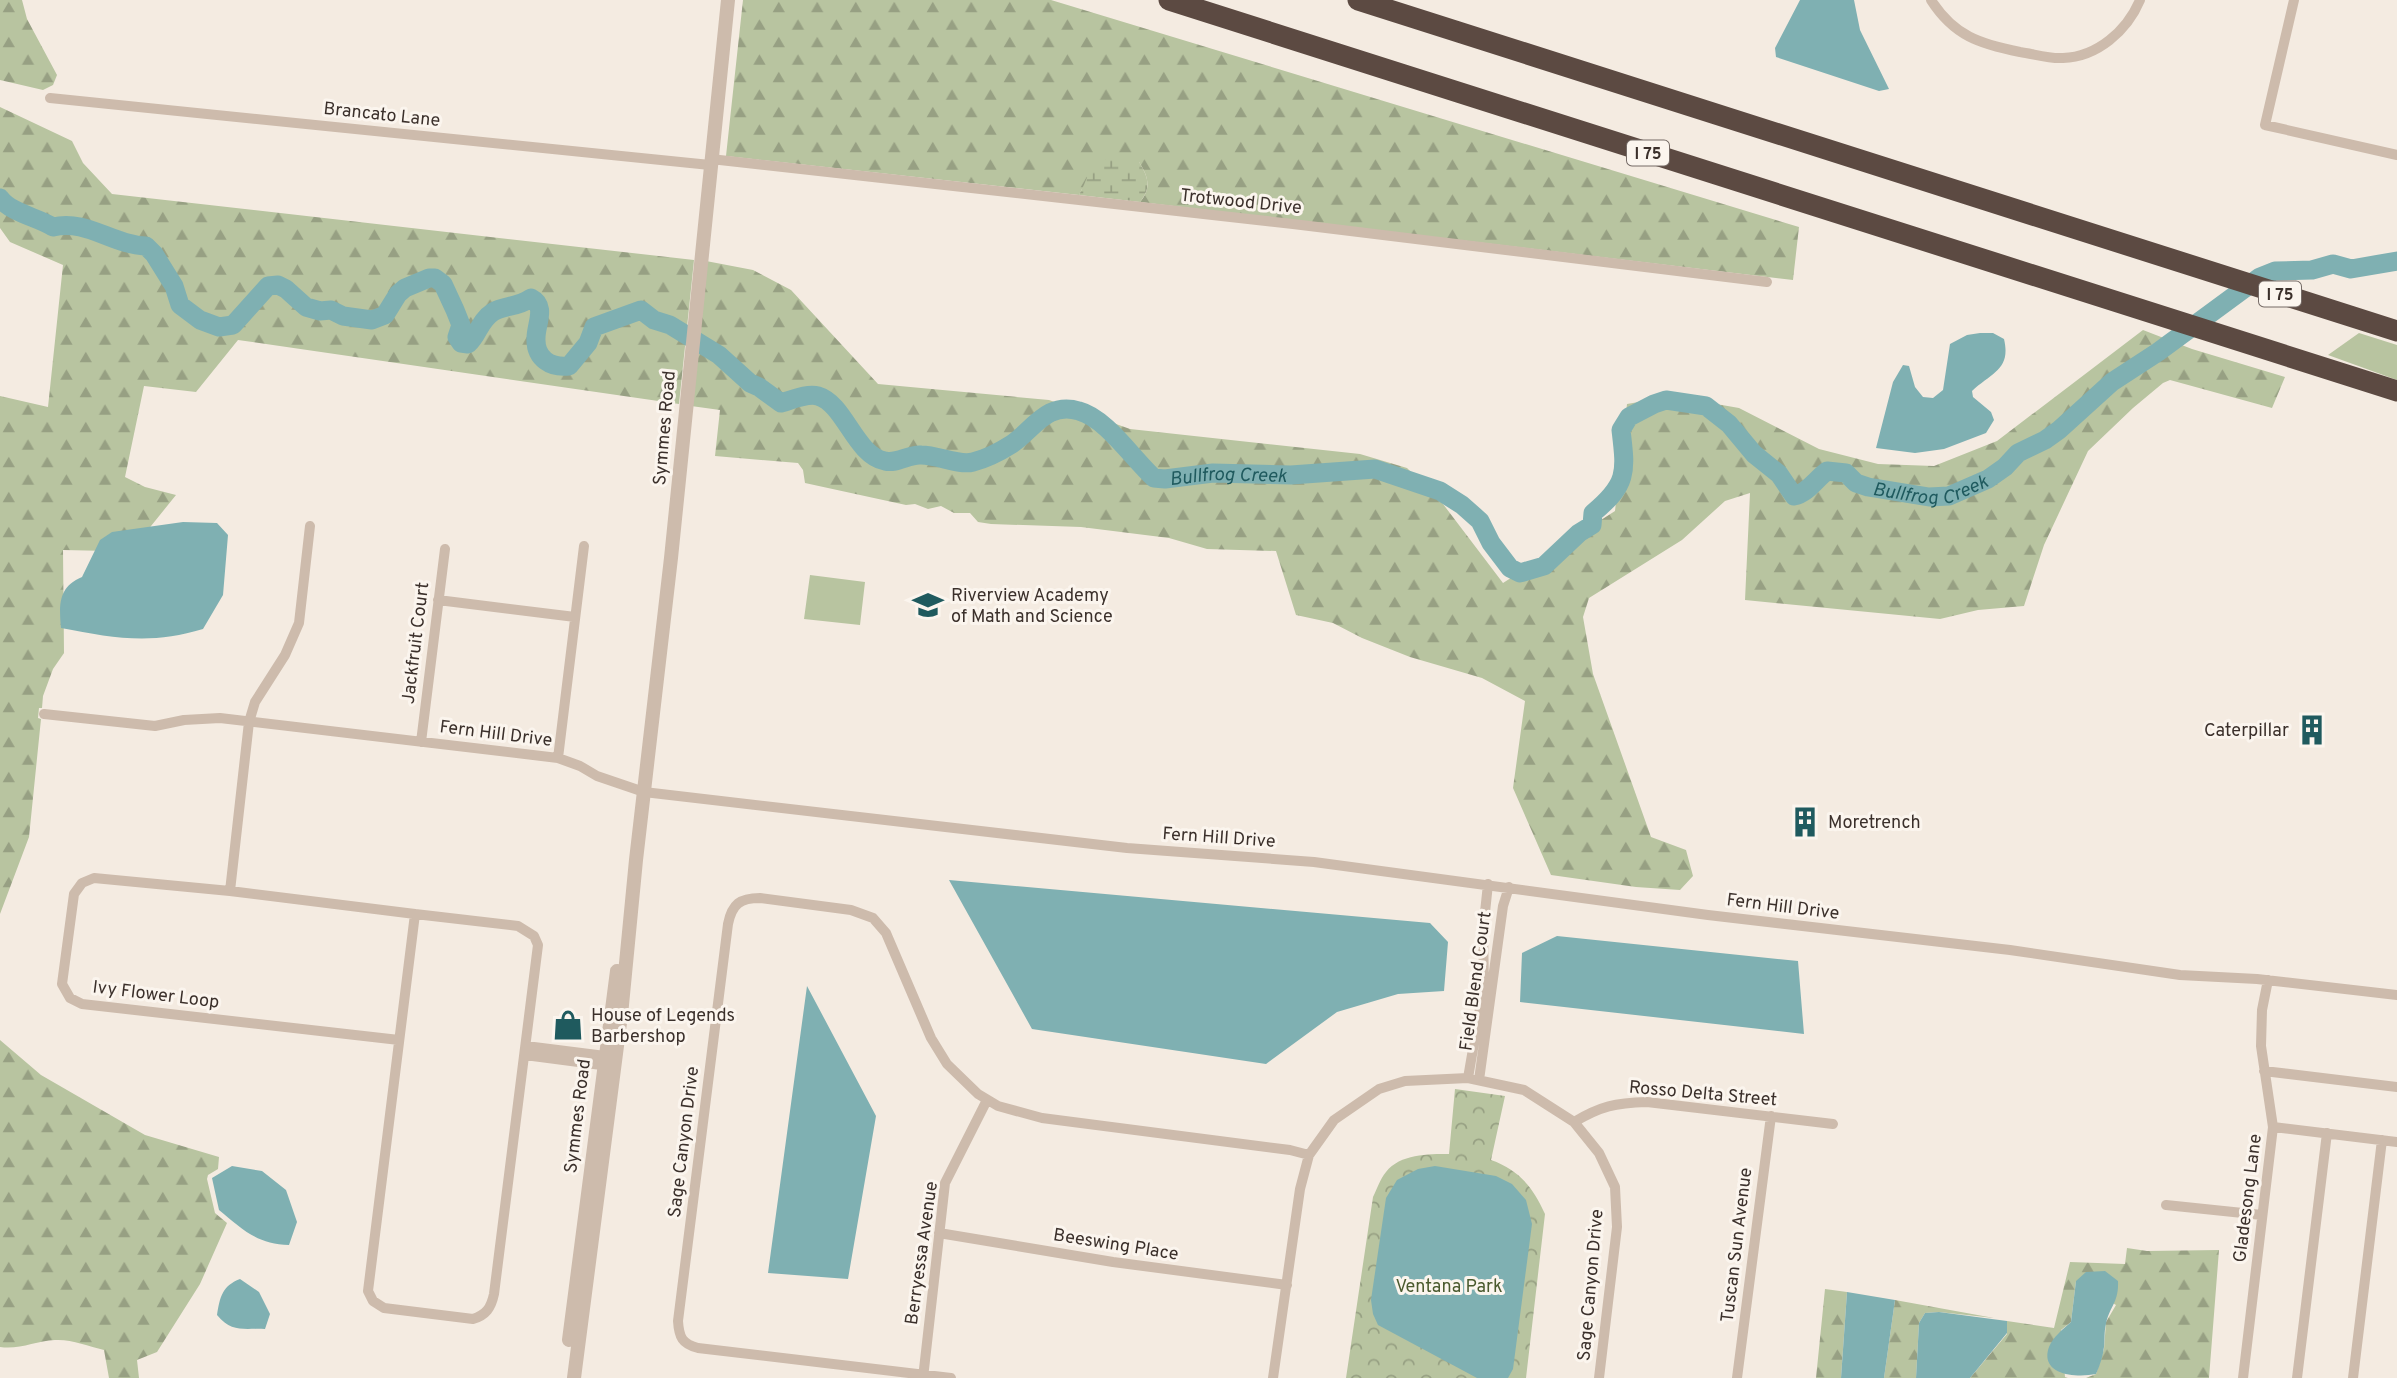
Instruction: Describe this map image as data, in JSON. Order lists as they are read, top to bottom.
{
  "streets": {
    "highway": ["I 75"],
    "street": [
      "Brancato Lane",
      "Trotwood Drive",
      "Symmes Road",
      "Jackfruit Court",
      "Fern Hill Drive",
      "Field Blend Court",
      "Ivy Flower Loop",
      "Rosso Delta Street",
      "Sage Canyon Drive",
      "Gladesong Lane",
      "Beeswing Place",
      "Tuscan Sun Avenue",
      "Berryessa Avenue"
    ]
  },
  "crossings": [
    ["Brancato Lane", "Trotwood Drive"],
    ["Brancato Lane", "Symmes Road"],
    ["Trotwood Drive", "Symmes Road"],
    ["Symmes Road", "Fern Hill Drive"],
    ["Jackfruit Court", "Fern Hill Drive"],
    ["Fern Hill Drive", "Field Blend Court"],
    ["Fern Hill Drive", "Gladesong Lane"],
    ["Field Blend Court", "Sage Canyon Drive"],
    ["Rosso Delta Street", "Sage Canyon Drive"],
    ["Rosso Delta Street", "Tuscan Sun Avenue"],
    ["Sage Canyon Drive", "Berryessa Avenue"],
    ["Beeswing Place", "Berryessa Avenue"]
  ],
  "water": ["Bullfrog Creek"],
  "parks": ["Ventana Park"],
  "places": {
    "school or university": ["Riverview Academy of Math and Science"],
    "building": ["Caterpillar", "Moretrench"],
    "shop": ["House of Legends Barbershop"]
  }
}
